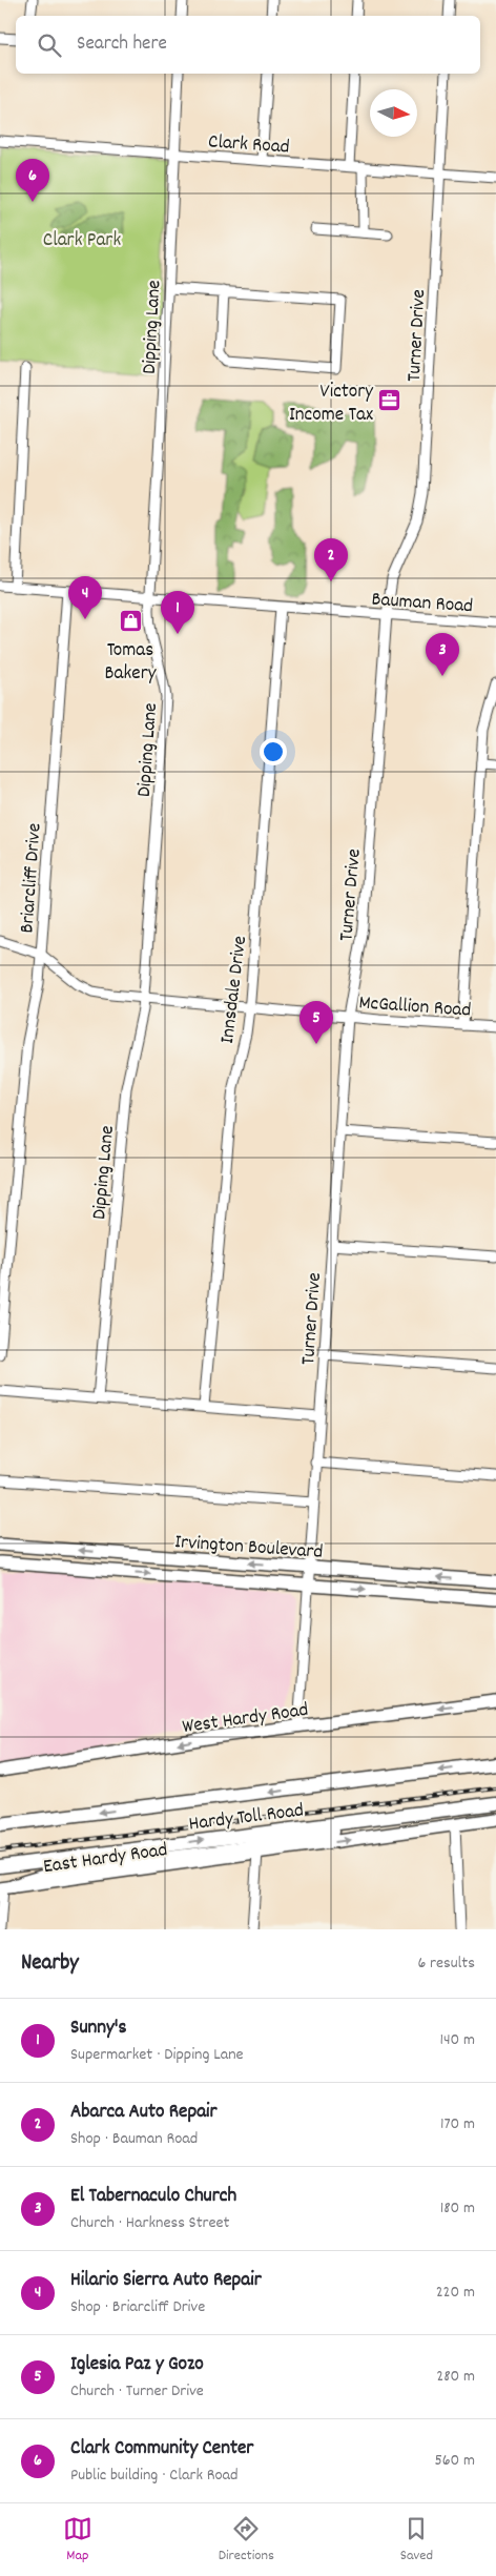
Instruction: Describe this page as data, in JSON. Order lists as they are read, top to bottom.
{
  "streets": {
    "highway": ["Hardy Toll Road"],
    "main road": ["Irvington Boulevard", "West Hardy Road", "East Hardy Road"],
    "street": [
      "Clark Road",
      "Dipping Lane",
      "Turner Drive",
      "Bauman Road",
      "Briarcliff Drive",
      "Innsdale Drive",
      "McGallion Road"
    ]
  },
  "crossings": [
    ["Clark Road", "Dipping Lane"],
    ["Clark Road", "Turner Drive"],
    ["Dipping Lane", "Bauman Road"],
    ["Dipping Lane", "McGallion Road"],
    ["Turner Drive", "Bauman Road"],
    ["Turner Drive", "McGallion Road"],
    ["Turner Drive", "Irvington Boulevard"],
    ["Turner Drive", "West Hardy Road"],
    ["Bauman Road", "Briarcliff Drive"],
    ["Bauman Road", "Innsdale Drive"],
    ["Briarcliff Drive", "McGallion Road"],
    ["Innsdale Drive", "McGallion Road"]
  ],
  "one_way": ["West Hardy Road", "East Hardy Road"],
  "parks": ["Clark Park"],
  "places": {
    "office": ["Victory Income Tax"],
    "shop": ["Tomas Bakery"]
  },
  "north": "right",
  "page": {
    "search": "Search here",
    "pins": [
      "6",
      "2",
      "4",
      "1",
      "3",
      "5"
    ],
    "heading": ["Nearby", "6 results"],
    "list": [
      {
        "mark": "1",
        "name": "Sunny's",
        "note": "Supermarket · Dipping Lane",
        "value": "140 m"
      },
      {
        "mark": "2",
        "name": "Abarca Auto Repair",
        "note": "Shop · Bauman Road",
        "value": "170 m"
      },
      {
        "mark": "3",
        "name": "El Tabernaculo Church",
        "note": "Church · Harkness Street",
        "value": "180 m"
      },
      {
        "mark": "4",
        "name": "Hilario Sierra Auto Repair",
        "note": "Shop · Briarcliff Drive",
        "value": "220 m"
      },
      {
        "mark": "5",
        "name": "Iglesia Paz y Gozo",
        "note": "Church · Turner Drive",
        "value": "280 m"
      },
      {
        "mark": "6",
        "name": "Clark Community Center",
        "note": "Public building · Clark Road",
        "value": "560 m"
      }
    ],
    "nav": ["Map", "Directions", "Saved"]
  }
}
